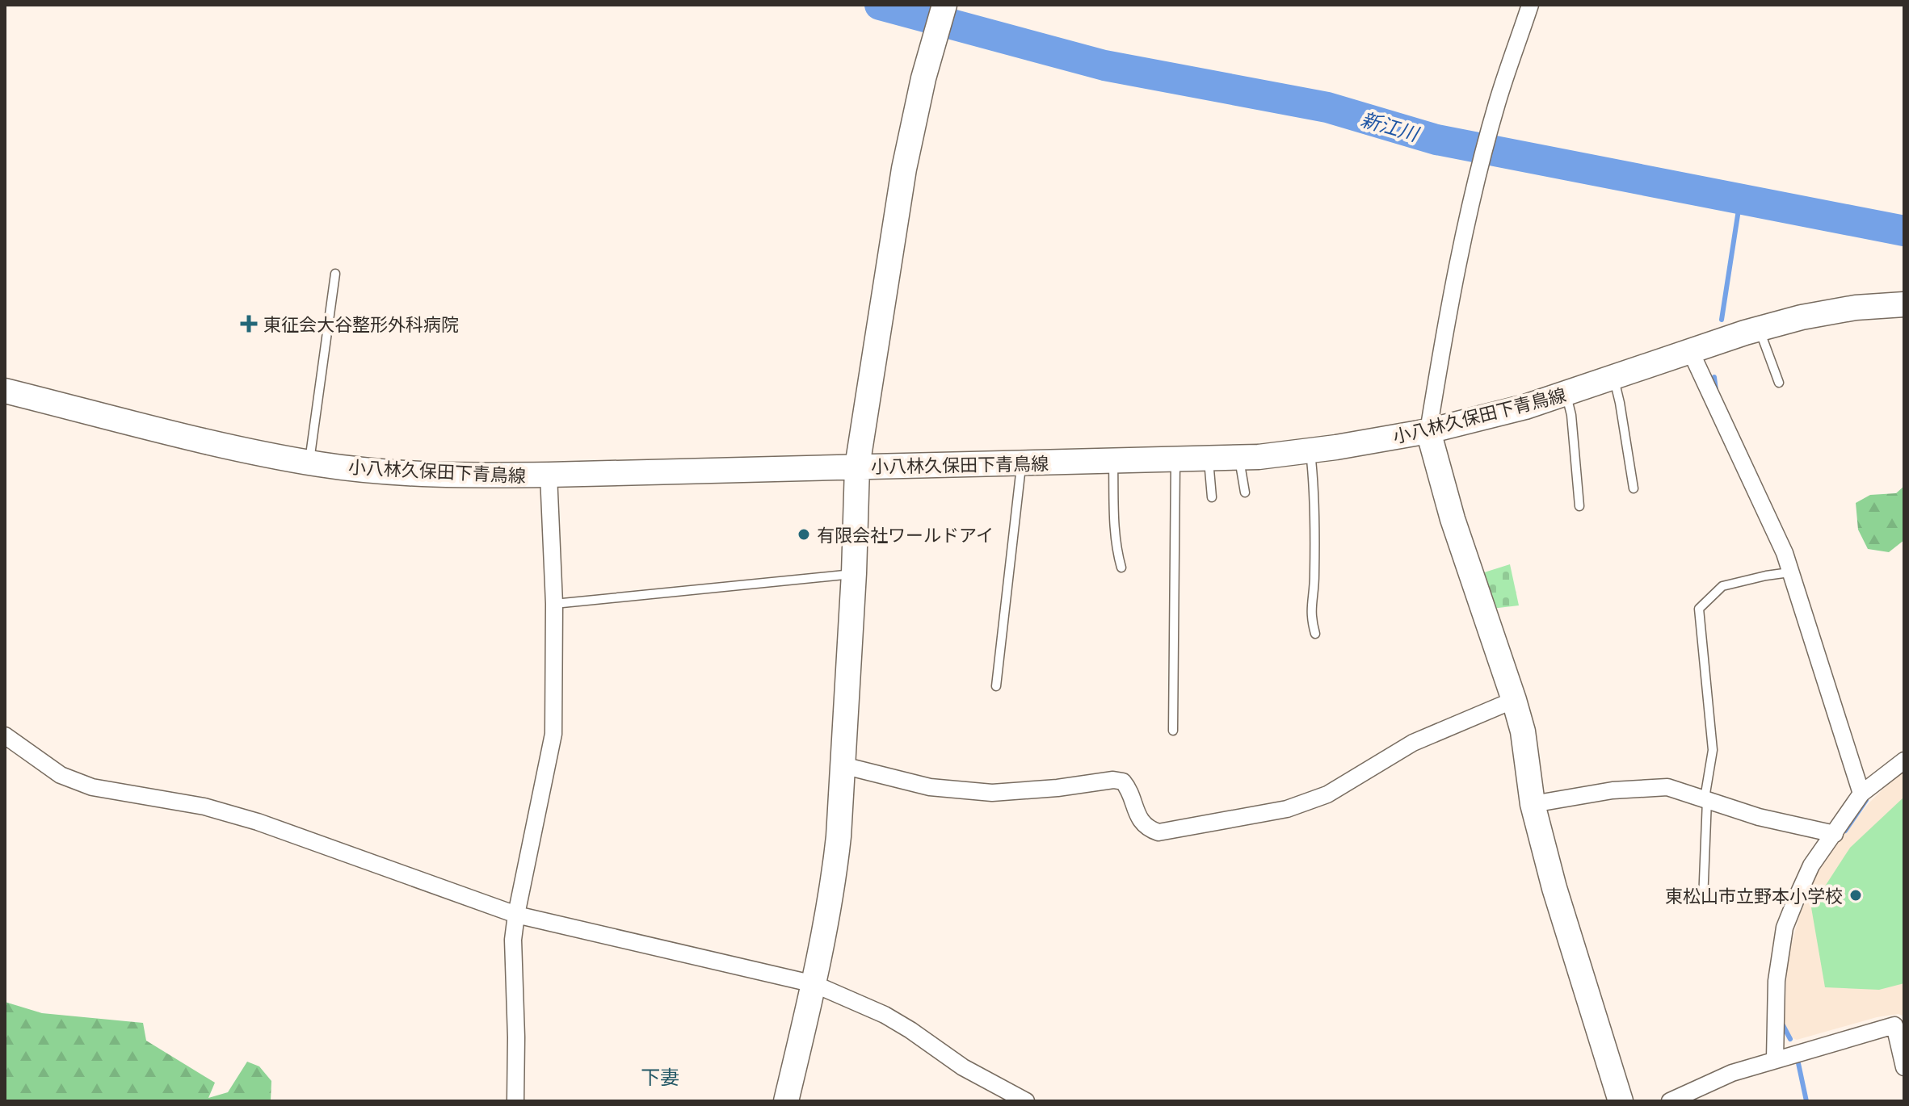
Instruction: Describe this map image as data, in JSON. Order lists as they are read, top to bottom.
{
  "streets": {
    "main road": ["小八林久保田下青鳥線"]
  },
  "districts": ["下妻"],
  "water": ["新江川"],
  "places": {
    "health": ["東征会大谷整形外科病院"],
    "other": ["有限会社ワールドアイ", "東松山市立野本小学校"]
  }
}
